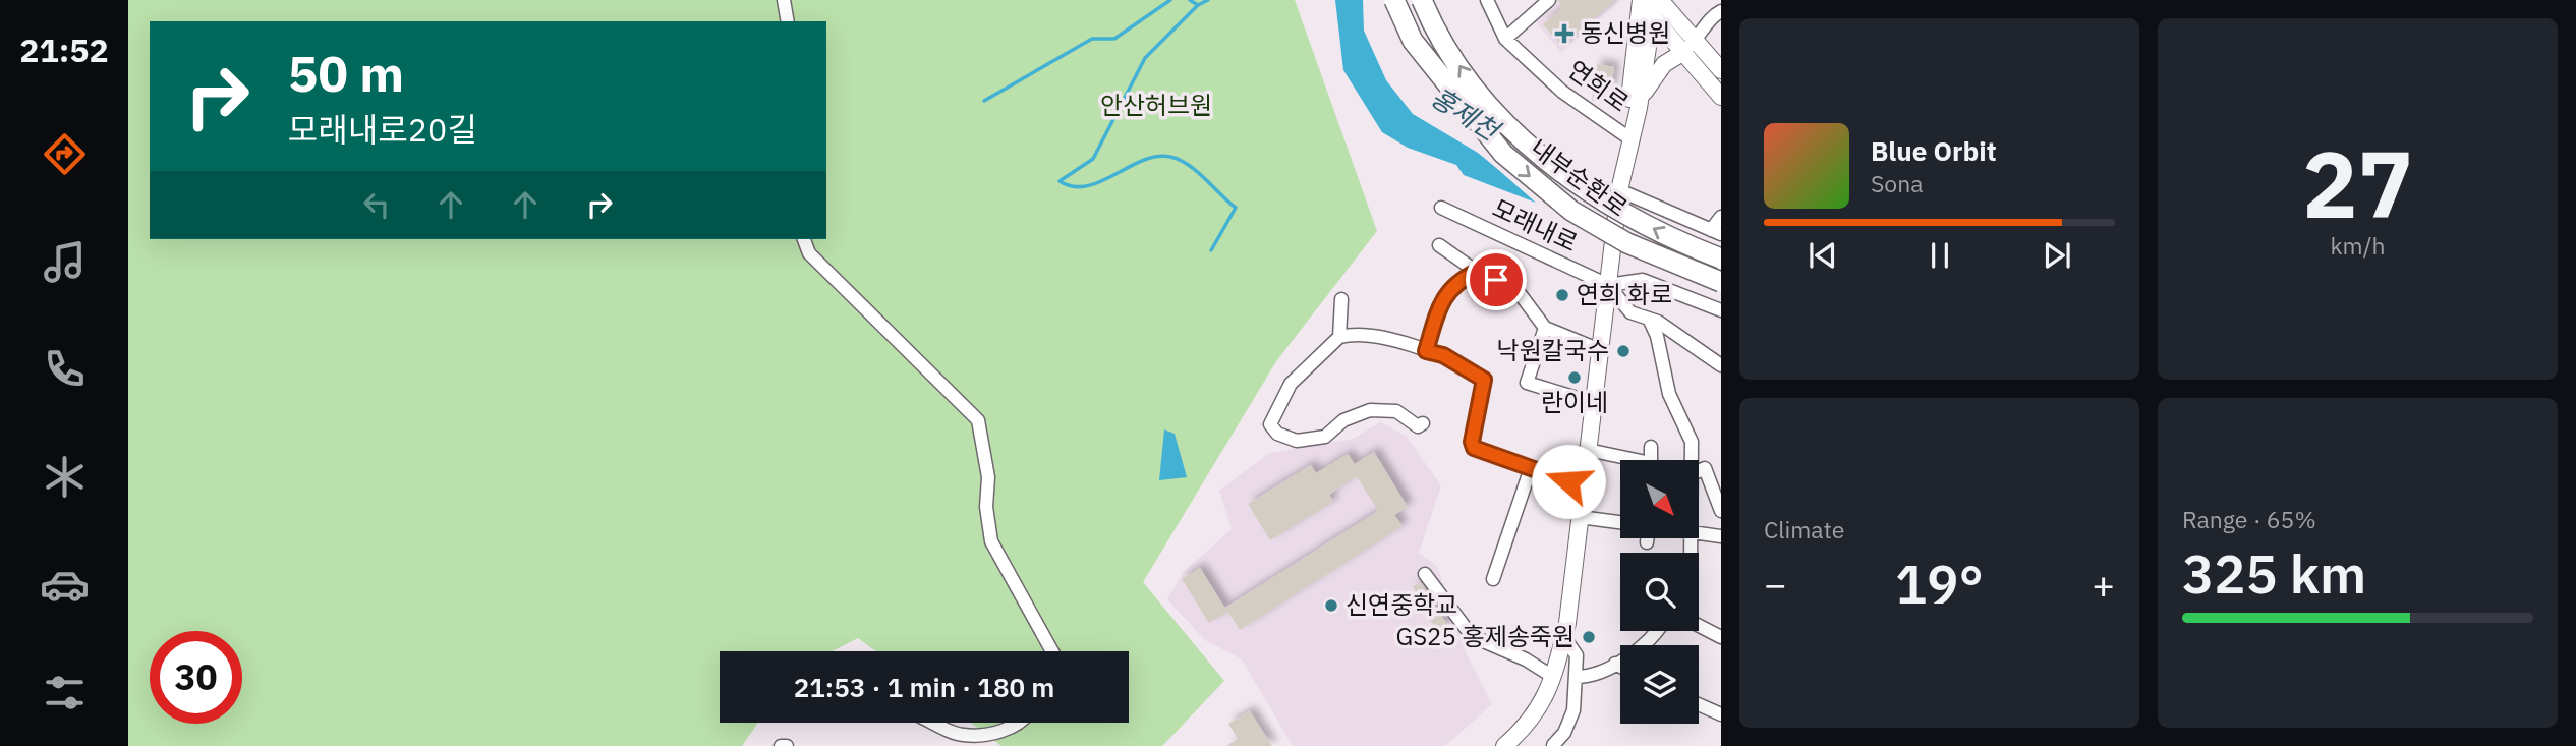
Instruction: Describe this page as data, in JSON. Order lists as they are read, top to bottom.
{
  "streets": {
    "highway": ["내부순환로"],
    "main road": ["모래내로"],
    "street": ["연희로"]
  },
  "crossings": [
    ["연희로", "모래내로"]
  ],
  "water": ["홍제천"],
  "parks": ["안산허브원"],
  "places": {
    "health": ["동신병원"],
    "other": [
      "연희 화로",
      "낙원칼국수",
      "란이네",
      "신연중학교",
      "GS25 홍제송죽원"
    ]
  },
  "north": "bottom right",
  "page": {
    "tabs": "21:52",
    "tile": [
      ["27", "km/h"],
      "Climate",
      ["Range · 65%", "325 km"]
    ],
    "turn": ["50 m", "모래내로20길"],
    "song": ["Blue Orbit", "Sona"],
    "heat": ["−", "19°", "+"],
    "limit": "30",
    "trip": "21:53 · 1 min · 180 m"
  }
}
